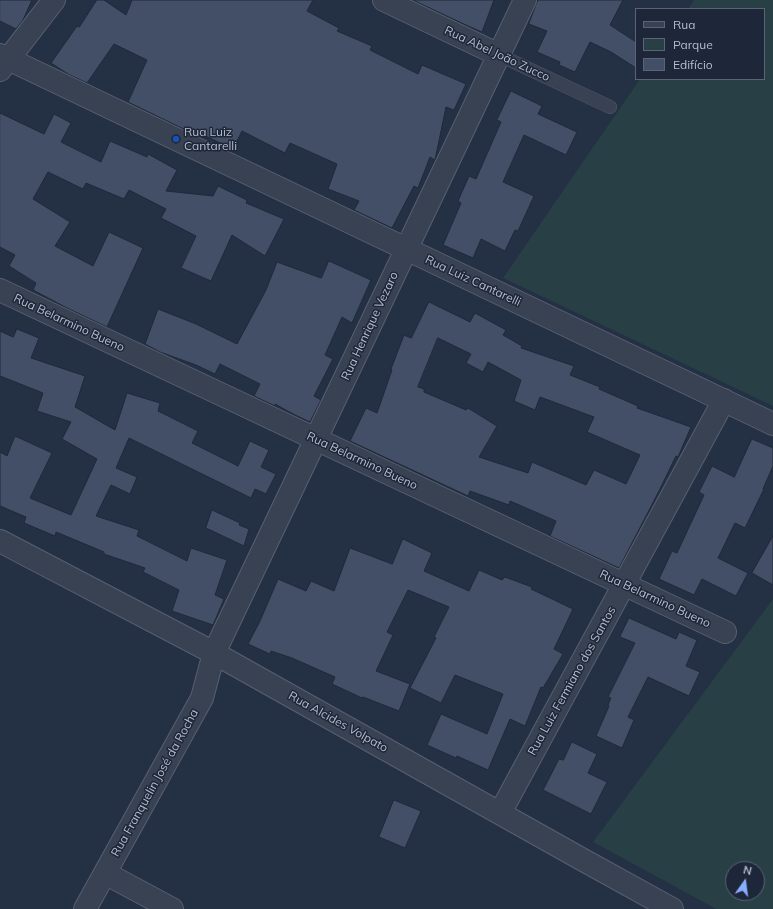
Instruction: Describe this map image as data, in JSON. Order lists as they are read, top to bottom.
{
  "streets": {
    "street": [
      "Rua Abel João Zucco",
      "Rua Luiz Cantarelli",
      "Rua Belarmino Bueno",
      "Rua Henrique Vezaro",
      "Rua Luiz Fermiano dos Santos",
      "Rua Alcides Volpato",
      "Rua Franquelin José da Rocha"
    ]
  },
  "crossings": [
    ["Rua Abel João Zucco", "Rua Henrique Vezaro"],
    ["Rua Luiz Cantarelli", "Rua Henrique Vezaro"],
    ["Rua Luiz Cantarelli", "Rua Luiz Fermiano dos Santos"],
    ["Rua Belarmino Bueno", "Rua Henrique Vezaro"],
    ["Rua Belarmino Bueno", "Rua Luiz Fermiano dos Santos"],
    ["Rua Henrique Vezaro", "Rua Alcides Volpato"],
    ["Rua Henrique Vezaro", "Rua Franquelin José da Rocha"],
    ["Rua Luiz Fermiano dos Santos", "Rua Alcides Volpato"],
    ["Rua Alcides Volpato", "Rua Franquelin José da Rocha"]
  ],
  "places": ["Rua Luiz Cantarelli"],
  "legend": ["Rua", "Parque", "Edifício"],
  "north": "top"
}
